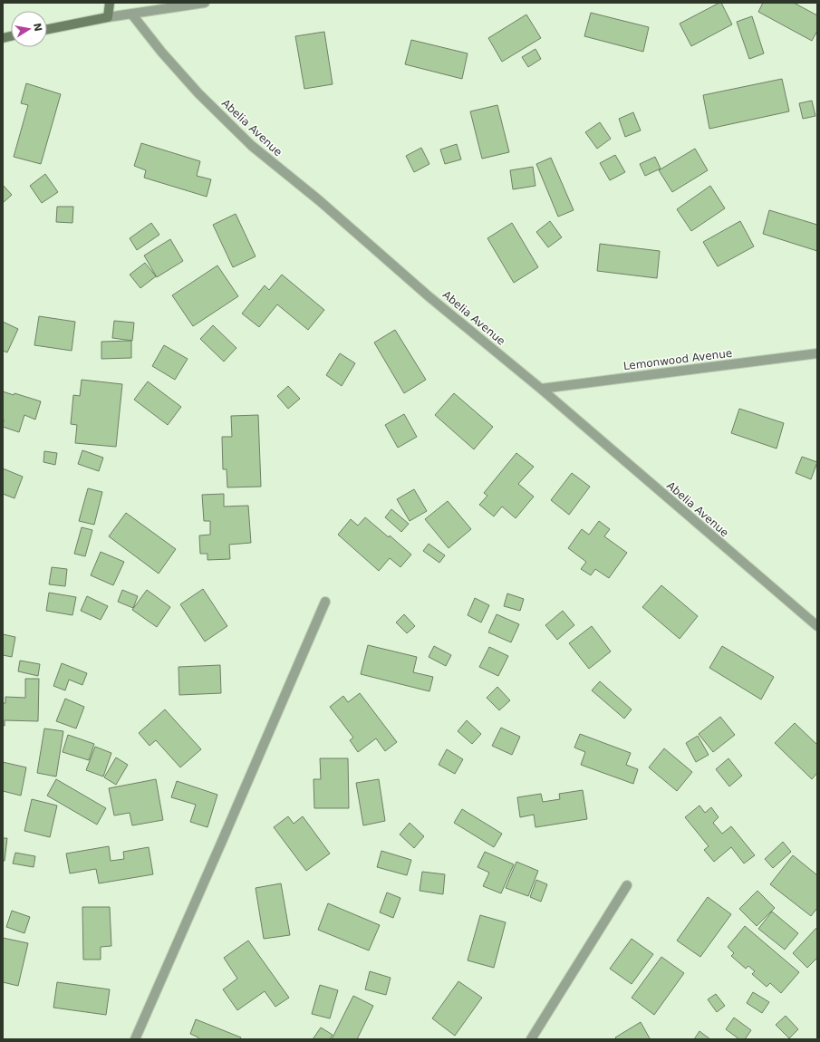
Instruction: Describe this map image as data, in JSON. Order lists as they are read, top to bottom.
{
  "streets": {
    "street": ["Abelia Avenue", "Lemonwood Avenue"]
  },
  "crossings": [
    ["Abelia Avenue", "Lemonwood Avenue"]
  ],
  "north": "right"
}
